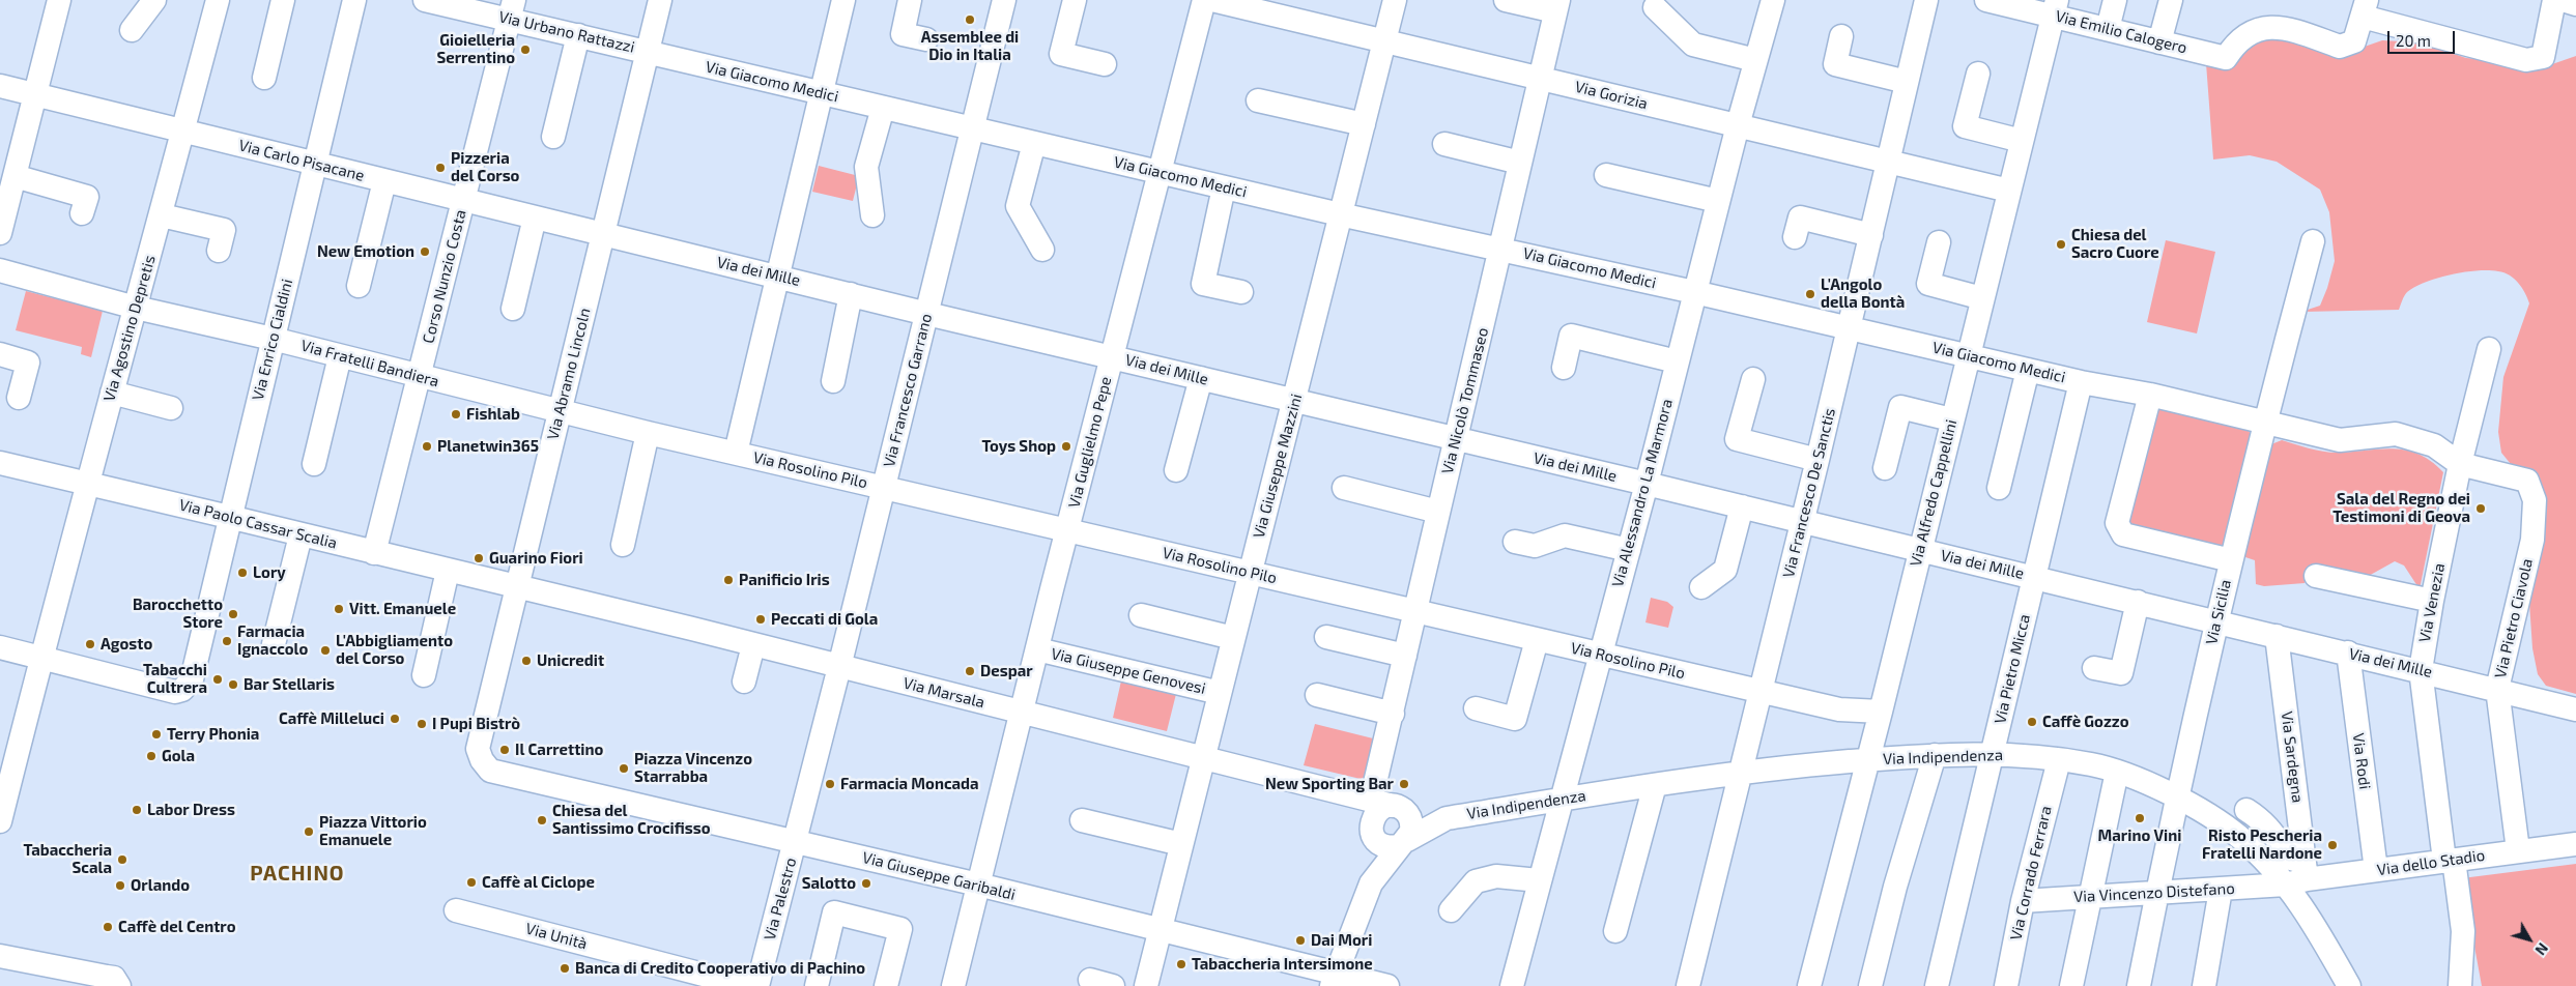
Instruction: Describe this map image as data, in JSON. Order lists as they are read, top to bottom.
{
  "streets": {
    "street": [
      "Via Urbano Rattazzi",
      "Via Emilio Calogero",
      "Via Giacomo Medici",
      "Via Gorizia",
      "Via Carlo Pisacane",
      "Via dei Mille",
      "Corso Nunzio Costa",
      "Via Agostino Depretis",
      "Via Enrico Cialdini",
      "Via Fratelli Bandiera",
      "Via Abramo Lincoln",
      "Via Francesco Garrano",
      "Via Nicolò Tommaseo",
      "Via Guglielmo Pepe",
      "Via Giuseppe Mazzini",
      "Via Rosolino Pilo",
      "Via Alessandro La Marmora",
      "Via Francesco De Sanctis",
      "Via Alfredo Cappellini",
      "Via Paolo Cassar Scalia",
      "Via Venezia",
      "Via Sicilia",
      "Via Pietro Ciavola",
      "Via Pietro Micca",
      "Via Giuseppe Genovesi",
      "Via Marsala",
      "Via Indipendenza",
      "Via Sardegna",
      "Via Rodi",
      "Via dello Stadio",
      "Via Corrado Ferrara",
      "Via Giuseppe Garibaldi",
      "Via Vincenzo Distefano",
      "Via Palestro",
      "Via Unità"
    ]
  },
  "crossings": [
    ["Via Urbano Rattazzi", "Via Giacomo Medici"],
    ["Via Urbano Rattazzi", "Corso Nunzio Costa"],
    ["Via Urbano Rattazzi", "Via Abramo Lincoln"],
    ["Via Emilio Calogero", "Via Alfredo Cappellini"],
    ["Via Giacomo Medici", "Via Abramo Lincoln"],
    ["Via Giacomo Medici", "Via Francesco Garrano"],
    ["Via Giacomo Medici", "Via Nicolò Tommaseo"],
    ["Via Giacomo Medici", "Via Guglielmo Pepe"],
    ["Via Giacomo Medici", "Via Giuseppe Mazzini"],
    ["Via Giacomo Medici", "Via Alessandro La Marmora"],
    ["Via Giacomo Medici", "Via Francesco De Sanctis"],
    ["Via Giacomo Medici", "Via Alfredo Cappellini"],
    ["Via Giacomo Medici", "Via Venezia"],
    ["Via Giacomo Medici", "Via Sicilia"],
    ["Via Giacomo Medici", "Via Pietro Ciavola"],
    ["Via Giacomo Medici", "Via Pietro Micca"],
    ["Via Gorizia", "Via Nicolò Tommaseo"],
    ["Via Gorizia", "Via Giuseppe Mazzini"],
    ["Via Gorizia", "Via Alessandro La Marmora"],
    ["Via Gorizia", "Via Francesco De Sanctis"],
    ["Via Gorizia", "Via Alfredo Cappellini"],
    ["Via Carlo Pisacane", "Via dei Mille"],
    ["Via Carlo Pisacane", "Corso Nunzio Costa"],
    ["Via Carlo Pisacane", "Via Agostino Depretis"],
    ["Via Carlo Pisacane", "Via Enrico Cialdini"],
    ["Via Carlo Pisacane", "Via Abramo Lincoln"],
    ["Via dei Mille", "Via Abramo Lincoln"],
    ["Via dei Mille", "Via Francesco Garrano"],
    ["Via dei Mille", "Via Nicolò Tommaseo"],
    ["Via dei Mille", "Via Guglielmo Pepe"],
    ["Via dei Mille", "Via Giuseppe Mazzini"],
    ["Via dei Mille", "Via Alessandro La Marmora"],
    ["Via dei Mille", "Via Francesco De Sanctis"],
    ["Via dei Mille", "Via Alfredo Cappellini"],
    ["Via dei Mille", "Via Venezia"],
    ["Via dei Mille", "Via Sicilia"],
    ["Via dei Mille", "Via Pietro Ciavola"],
    ["Via dei Mille", "Via Pietro Micca"],
    ["Via dei Mille", "Via Sardegna"],
    ["Via dei Mille", "Via Rodi"],
    ["Corso Nunzio Costa", "Via Fratelli Bandiera"],
    ["Corso Nunzio Costa", "Via Paolo Cassar Scalia"],
    ["Via Agostino Depretis", "Via Enrico Cialdini"],
    ["Via Agostino Depretis", "Via Fratelli Bandiera"],
    ["Via Agostino Depretis", "Via Paolo Cassar Scalia"],
    ["Via Enrico Cialdini", "Via Fratelli Bandiera"],
    ["Via Enrico Cialdini", "Via Paolo Cassar Scalia"],
    ["Via Fratelli Bandiera", "Via Abramo Lincoln"],
    ["Via Fratelli Bandiera", "Via Rosolino Pilo"],
    ["Via Abramo Lincoln", "Via Rosolino Pilo"],
    ["Via Abramo Lincoln", "Via Paolo Cassar Scalia"],
    ["Via Abramo Lincoln", "Via Marsala"],
    ["Via Abramo Lincoln", "Via Giuseppe Garibaldi"],
    ["Via Francesco Garrano", "Via Rosolino Pilo"],
    ["Via Francesco Garrano", "Via Marsala"],
    ["Via Francesco Garrano", "Via Giuseppe Garibaldi"],
    ["Via Francesco Garrano", "Via Palestro"],
    ["Via Nicolò Tommaseo", "Via Rosolino Pilo"],
    ["Via Nicolò Tommaseo", "Via Marsala"],
    ["Via Guglielmo Pepe", "Via Rosolino Pilo"],
    ["Via Guglielmo Pepe", "Via Giuseppe Genovesi"],
    ["Via Guglielmo Pepe", "Via Marsala"],
    ["Via Guglielmo Pepe", "Via Giuseppe Garibaldi"],
    ["Via Giuseppe Mazzini", "Via Rosolino Pilo"],
    ["Via Giuseppe Mazzini", "Via Giuseppe Genovesi"],
    ["Via Giuseppe Mazzini", "Via Marsala"],
    ["Via Giuseppe Mazzini", "Via Giuseppe Garibaldi"],
    ["Via Rosolino Pilo", "Via Alessandro La Marmora"],
    ["Via Rosolino Pilo", "Via Francesco De Sanctis"],
    ["Via Rosolino Pilo", "Via Alfredo Cappellini"],
    ["Via Alessandro La Marmora", "Via Indipendenza"],
    ["Via Francesco De Sanctis", "Via Indipendenza"],
    ["Via Alfredo Cappellini", "Via Indipendenza"],
    ["Via Paolo Cassar Scalia", "Via Marsala"],
    ["Via Venezia", "Via dello Stadio"],
    ["Via Sicilia", "Via Indipendenza"],
    ["Via Sicilia", "Via Vincenzo Distefano"],
    ["Via Pietro Ciavola", "Via dello Stadio"],
    ["Via Pietro Micca", "Via Indipendenza"],
    ["Via Marsala", "Via Indipendenza"],
    ["Via Indipendenza", "Via Sardegna"],
    ["Via Indipendenza", "Via dello Stadio"],
    ["Via Indipendenza", "Via Corrado Ferrara"],
    ["Via Indipendenza", "Via Vincenzo Distefano"],
    ["Via Sardegna", "Via dello Stadio"],
    ["Via Sardegna", "Via Vincenzo Distefano"],
    ["Via Rodi", "Via dello Stadio"],
    ["Via dello Stadio", "Via Vincenzo Distefano"],
    ["Via Corrado Ferrara", "Via Vincenzo Distefano"],
    ["Via Giuseppe Garibaldi", "Via Palestro"]
  ],
  "districts": ["PACHINO"],
  "places": [
    "Assemblee di Dio in Italia",
    "Gioielleria Serrentino",
    "Pizzeria del Corso",
    "Chiesa del Sacro Cuore",
    "New Emotion",
    "L'Angolo della Bontà",
    "Fishlab",
    "Planetwin365",
    "Toys Shop",
    "Sala del Regno dei Testimoni di Geova",
    "Guarino Fiori",
    "Lory",
    "Panificio Iris",
    "Vitt. Emanuele",
    "Barocchetto Store",
    "Peccati di Gola",
    "Farmacia Ignaccolo",
    "Agosto",
    "L'Abbigliamento del Corso",
    "Unicredit",
    "Despar",
    "Tabacchi Cultrera",
    "Bar Stellaris",
    "Caffè Milleluci",
    "Caffè Gozzo",
    "I Pupi Bistrò",
    "Terry Phonia",
    "Il Carrettino",
    "Gola",
    "Piazza Vincenzo Starrabba",
    "Farmacia Moncada",
    "New Sporting Bar",
    "Labor Dress",
    "Marino Vini",
    "Chiesa del Santissimo Crocifisso",
    "Piazza Vittorio Emanuele",
    "Risto Pescheria Fratelli Nardone",
    "Tabaccheria Scala",
    "Caffè al Ciclope",
    "Salotto",
    "Orlando",
    "Caffè del Centro",
    "Dai Mori",
    "Tabaccheria Intersimone",
    "Banca di Credito Cooperativo di Pachino"
  ],
  "scale_bar": "20 m",
  "north": "bottom right"
}
